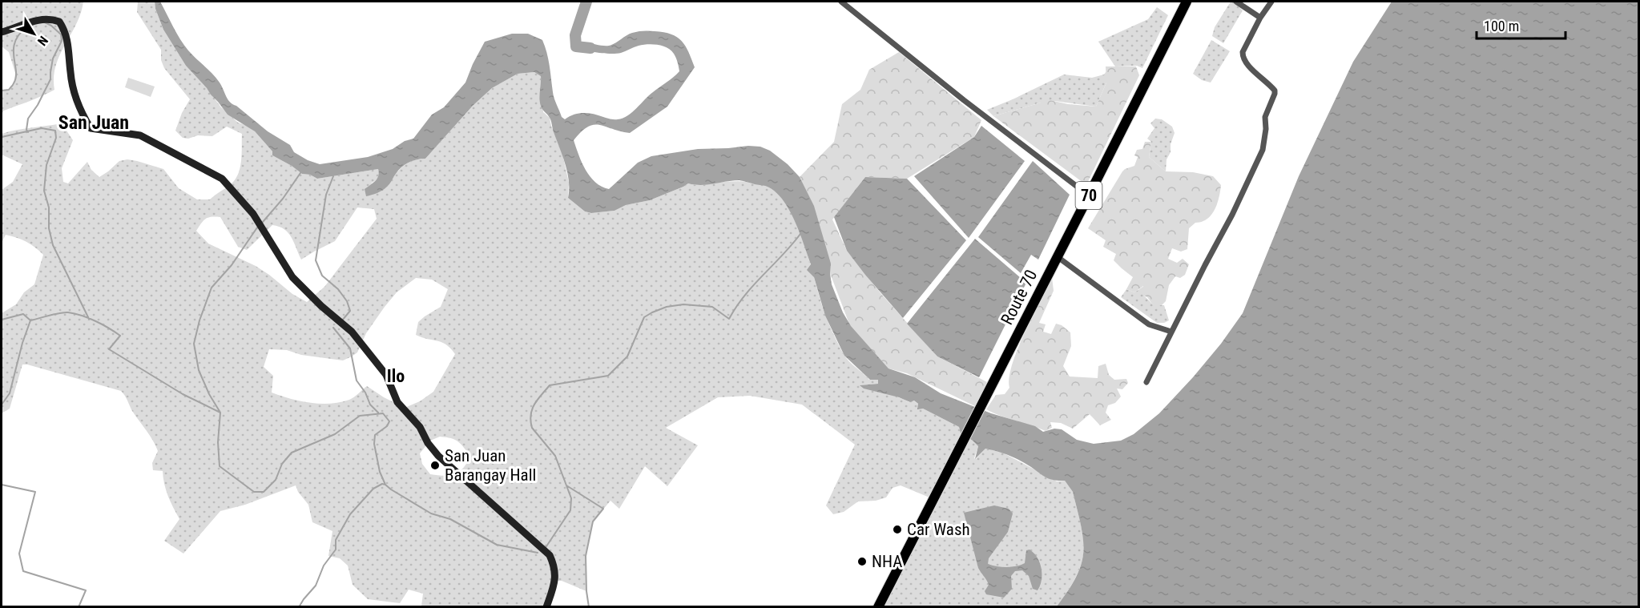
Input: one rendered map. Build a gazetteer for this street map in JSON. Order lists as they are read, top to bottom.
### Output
{
  "streets": {
    "highway": ["70", "Route 70"]
  },
  "districts": ["San Juan", "Ilo"],
  "places": ["San Juan Barangay Hall", "Car Wash", "NHA"],
  "scale_bar": "100 m",
  "north": "bottom right"
}
